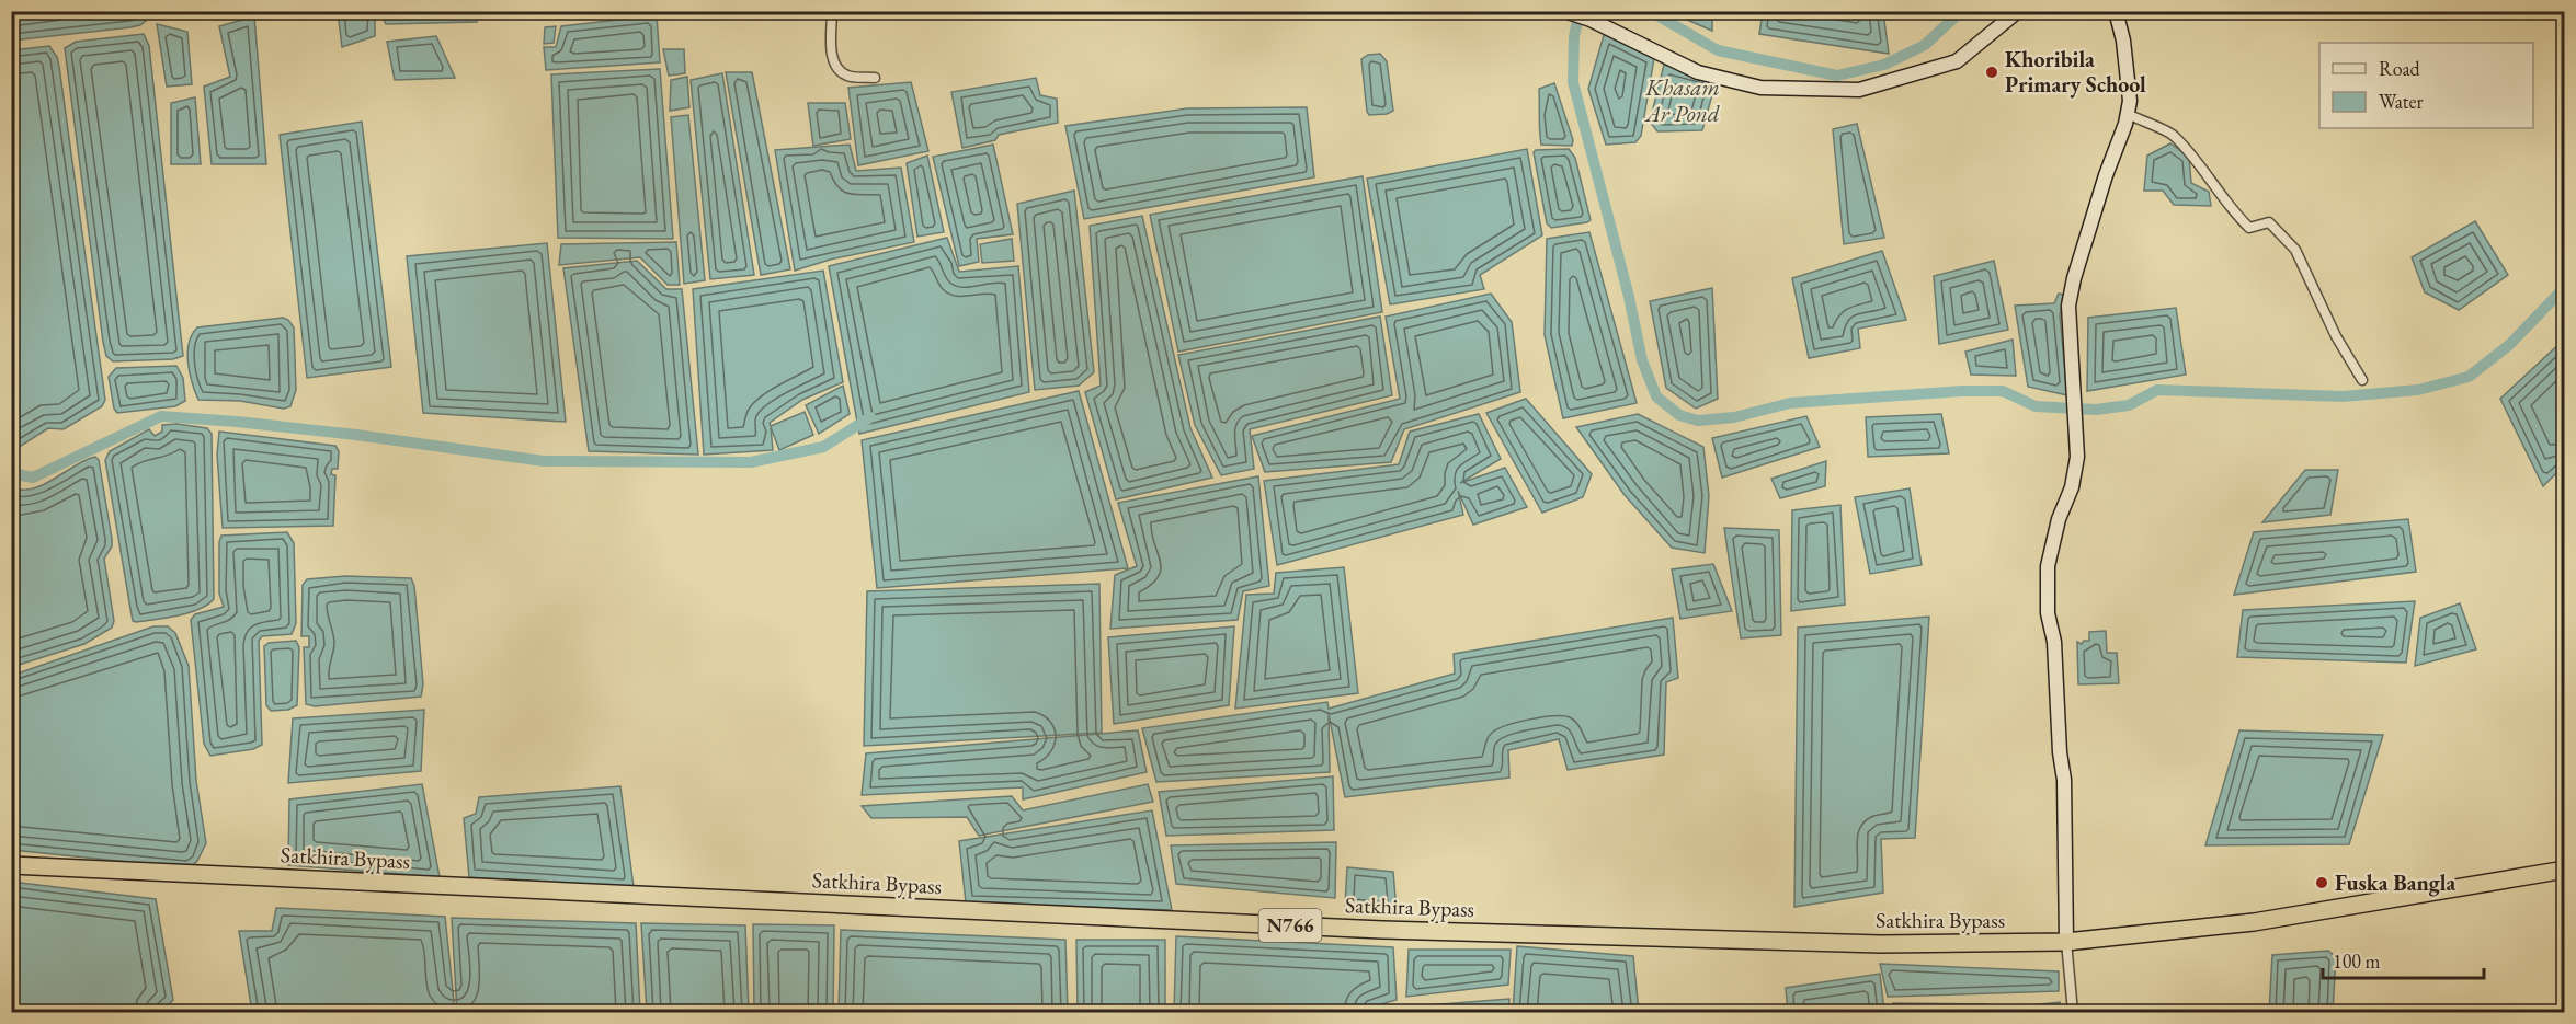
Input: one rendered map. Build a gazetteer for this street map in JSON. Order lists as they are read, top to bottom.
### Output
{
  "streets": {
    "highway": ["Satkhira Bypass", "N766"]
  },
  "water": ["Khasam Ar Pond"],
  "places": ["Khoribila Primary School", "Fuska Bangla"],
  "legend": ["Road", "Water"],
  "scale_bar": "100 m"
}
